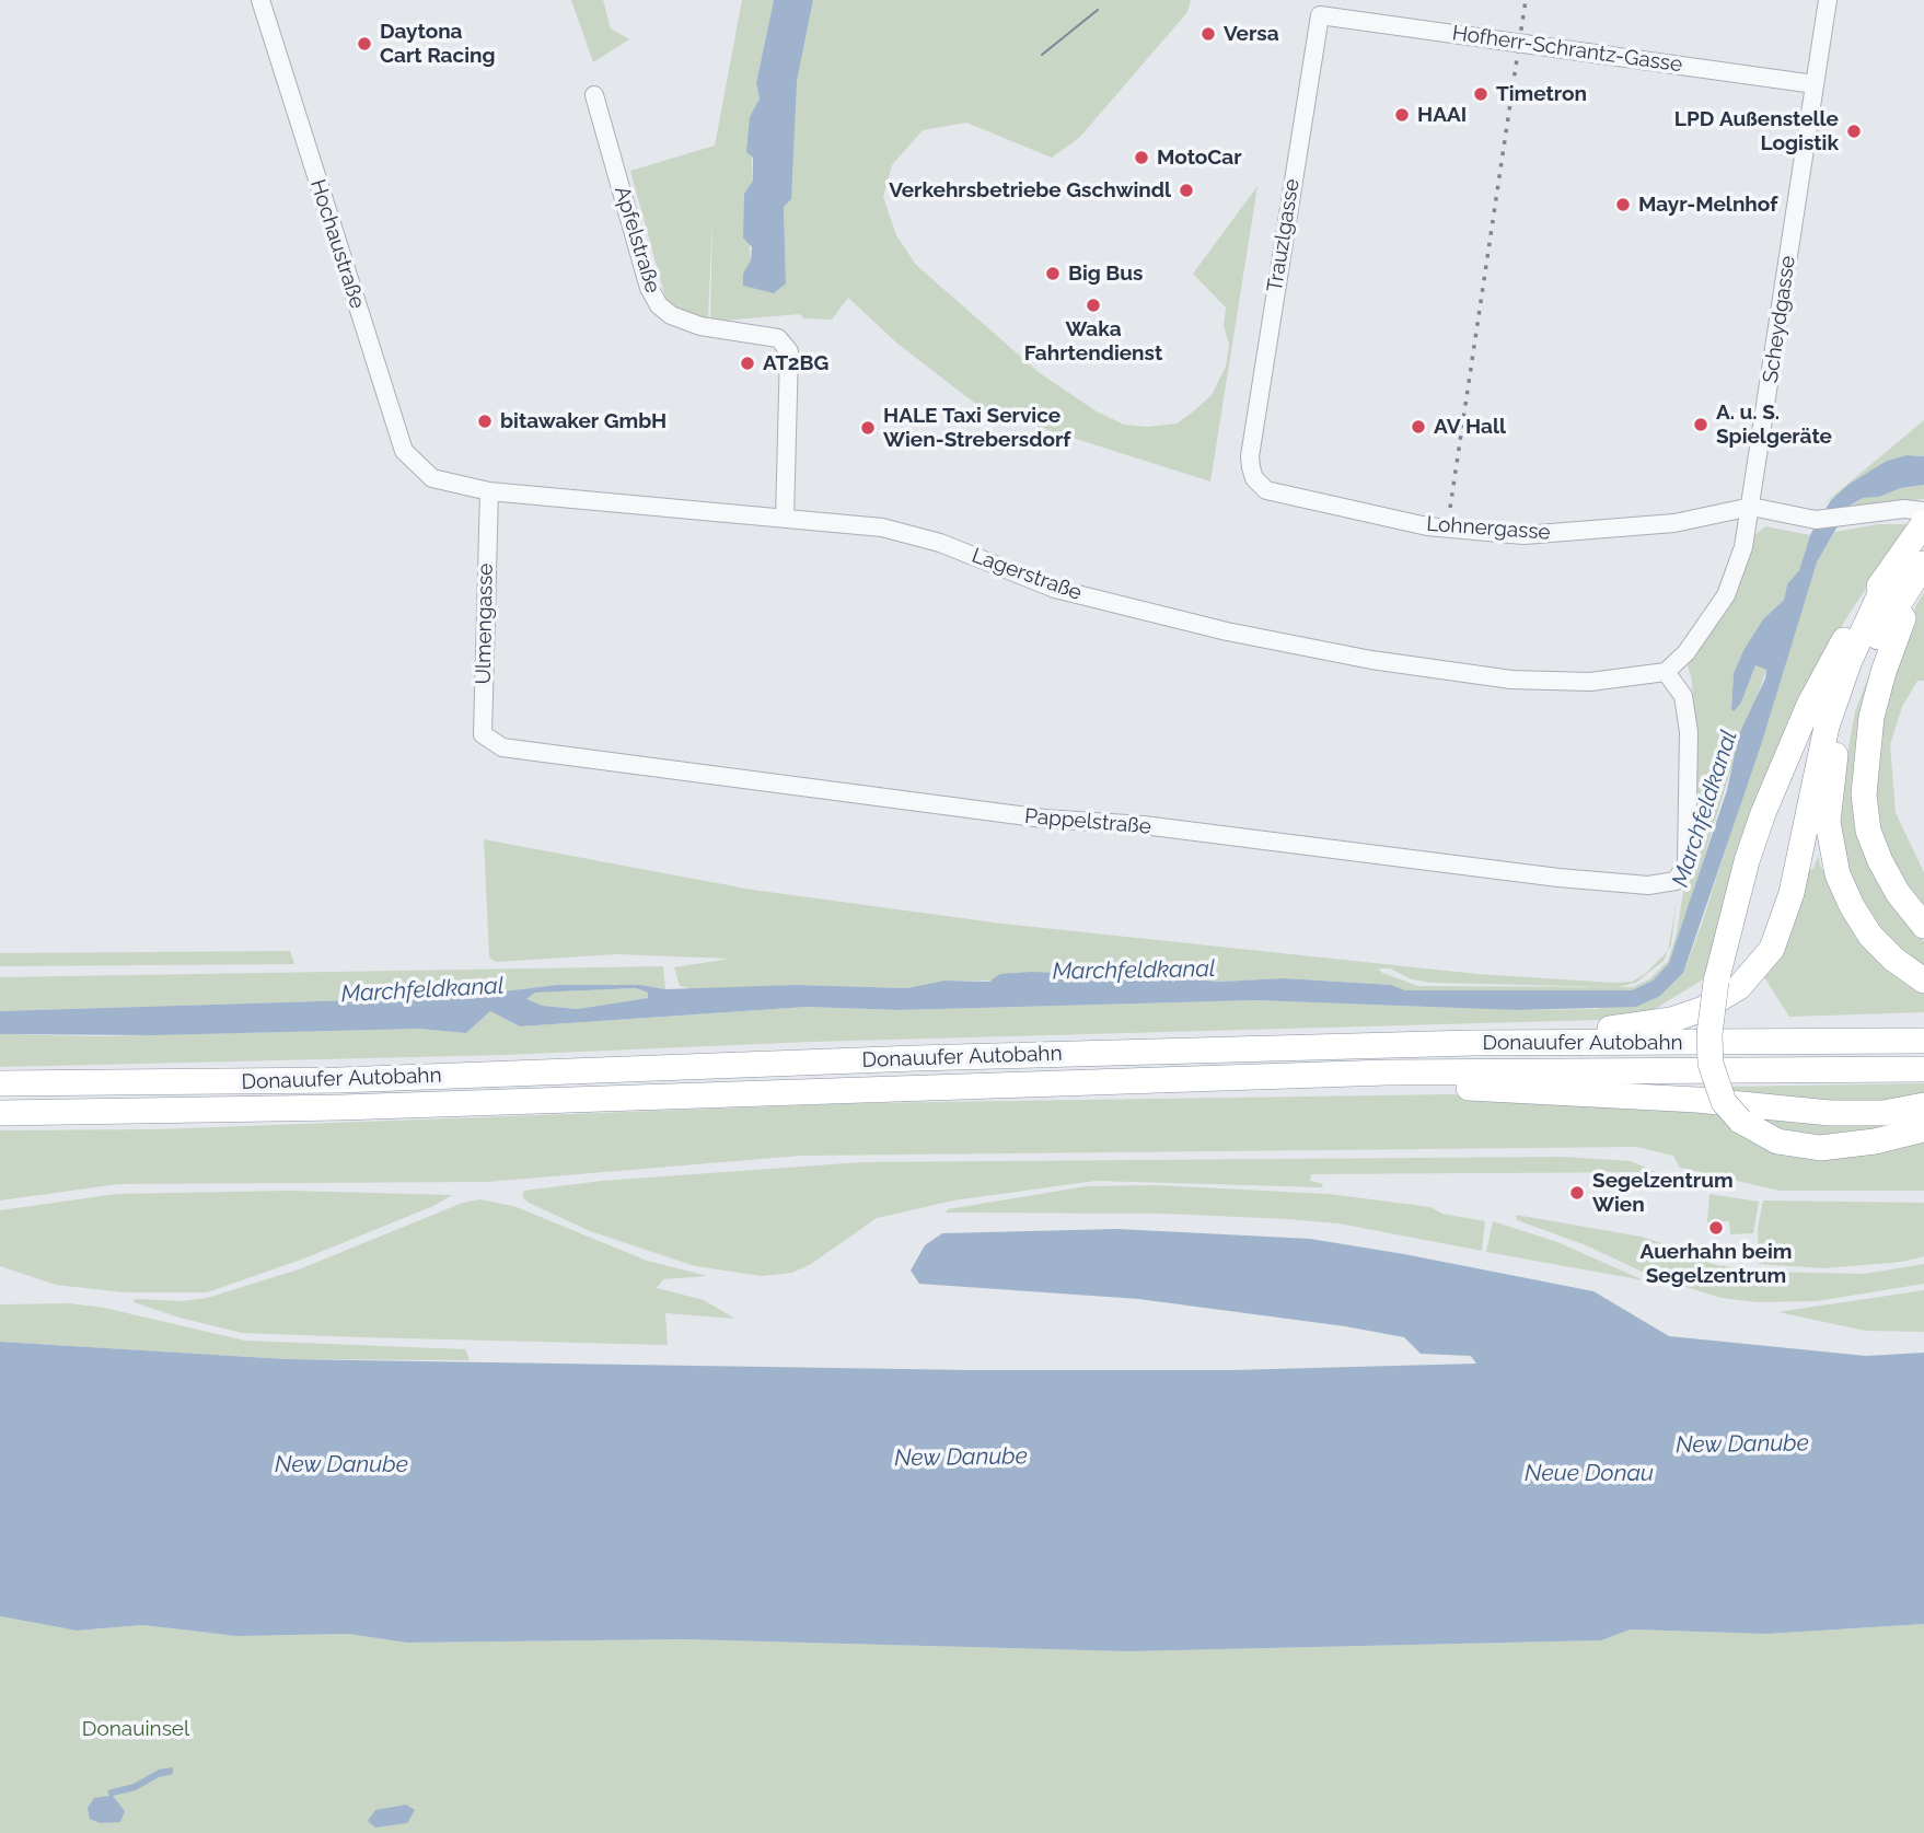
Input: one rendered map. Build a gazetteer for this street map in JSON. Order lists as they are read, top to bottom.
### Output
{
  "streets": {
    "highway": ["Donauufer Autobahn"],
    "street": [
      "Hofherr-Schrantz-Gasse",
      "Trauzlgasse",
      "Apfelstraße",
      "Hochaustraße",
      "Scheydgasse",
      "Lohnergasse",
      "Lagerstraße",
      "Ulmengasse",
      "Pappelstraße"
    ]
  },
  "crossings": [
    ["Hofherr-Schrantz-Gasse", "Trauzlgasse"],
    ["Hofherr-Schrantz-Gasse", "Scheydgasse"],
    ["Trauzlgasse", "Lohnergasse"],
    ["Apfelstraße", "Lagerstraße"],
    ["Hochaustraße", "Lagerstraße"],
    ["Scheydgasse", "Lohnergasse"],
    ["Scheydgasse", "Lagerstraße"],
    ["Scheydgasse", "Pappelstraße"],
    ["Lagerstraße", "Ulmengasse"],
    ["Lagerstraße", "Pappelstraße"],
    ["Ulmengasse", "Pappelstraße"]
  ],
  "water": ["Marchfeldkanal", "New Danube", "Neue Donau"],
  "parks": ["Donauinsel"],
  "places": [
    "Versa",
    "Daytona Cart Racing",
    "Timetron",
    "HAAI",
    "LPD Außenstelle Logistik",
    "MotoCar",
    "Verkehrsbetriebe Gschwindl",
    "Mayr-Melnhof",
    "Big Bus",
    "Waka Fahrtendienst",
    "AT2BG",
    "bitawaker GmbH",
    "A. u. S. Spielgeräte",
    "AV Hall",
    "HALE Taxi Service Wien-Strebersdorf",
    "Segelzentrum Wien",
    "Auerhahn beim Segelzentrum"
  ]
}
